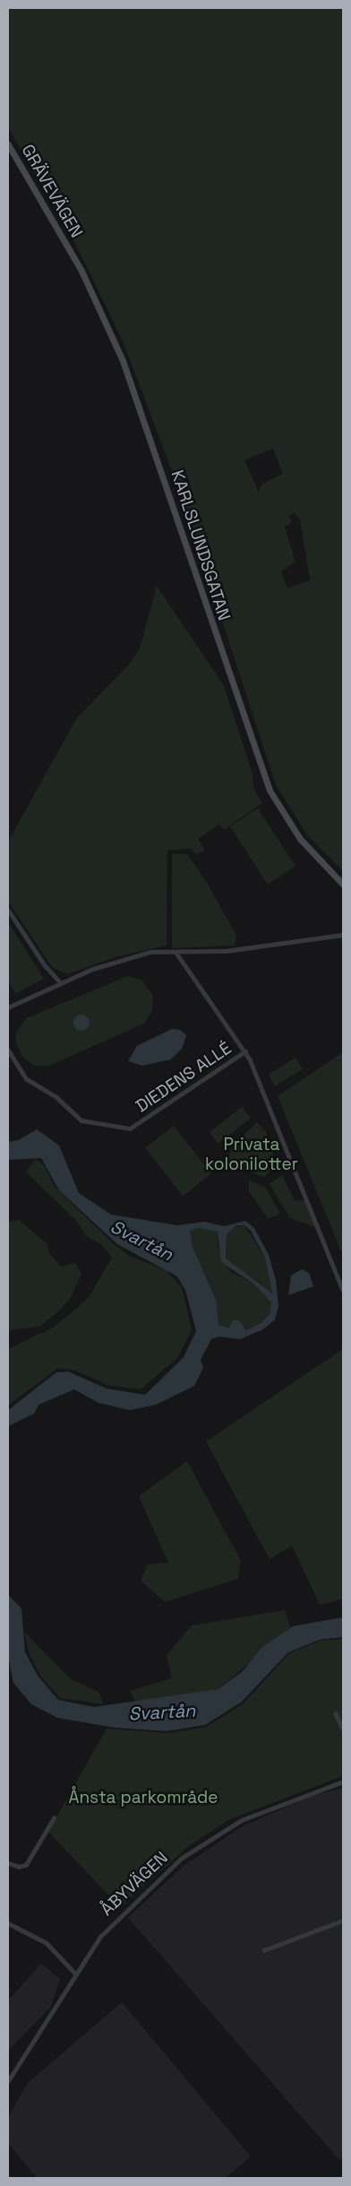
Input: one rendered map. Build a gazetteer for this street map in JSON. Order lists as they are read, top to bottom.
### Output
{
  "streets": {
    "main road": ["GRÄVEVÄGEN", "KARLSLUNDSGATAN"],
    "street": ["DIEDENS ALLÉ", "ÅBYVÄGEN"]
  },
  "crossings": [
    ["GRÄVEVÄGEN", "KARLSLUNDSGATAN"]
  ],
  "water": ["Svartån"],
  "parks": ["Privata kolonilotter", "Ånsta parkområde"]
}
